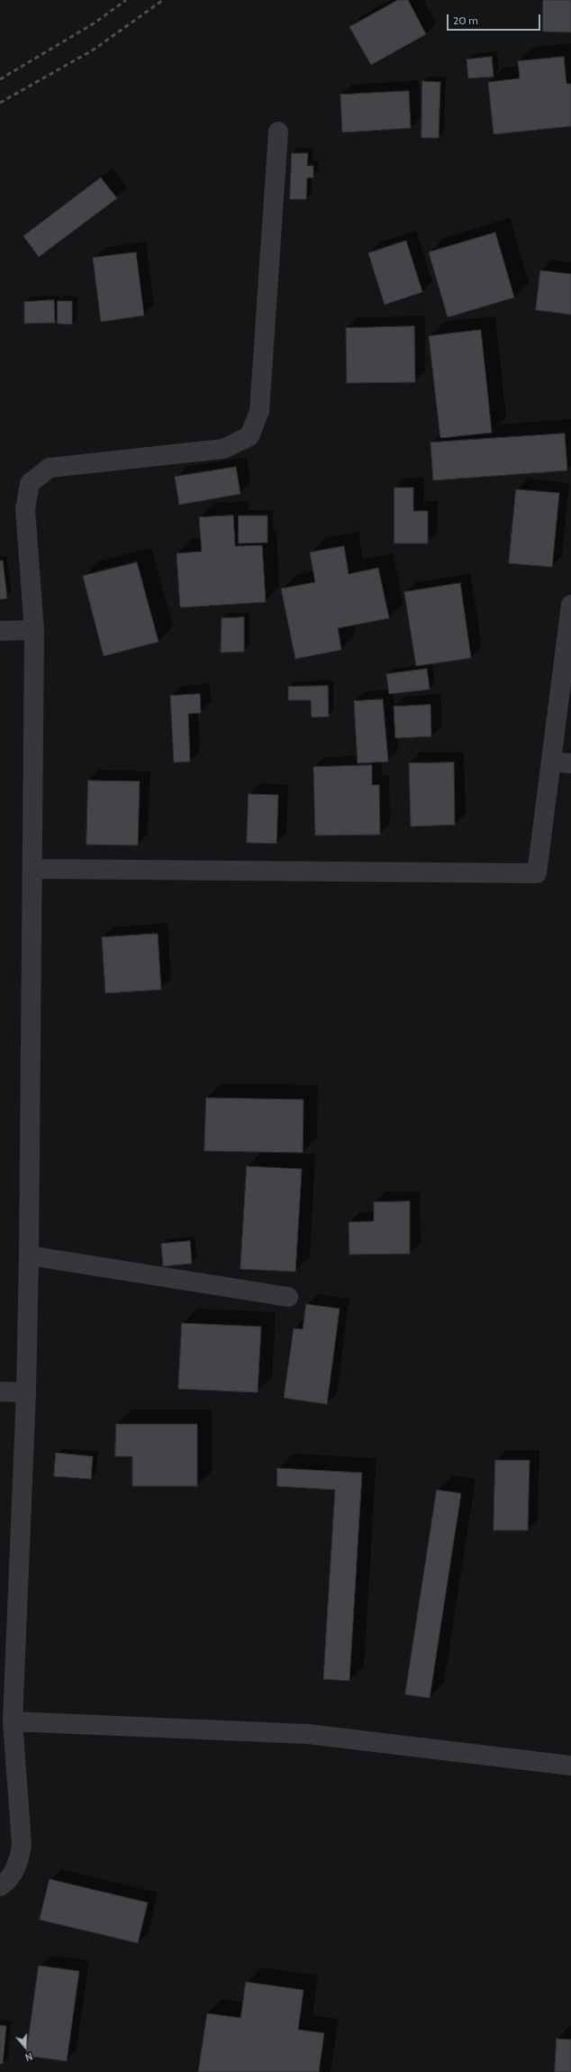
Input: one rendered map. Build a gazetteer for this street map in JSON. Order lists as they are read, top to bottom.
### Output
{
  "scale_bar": "20 m",
  "north": "bottom"
}
